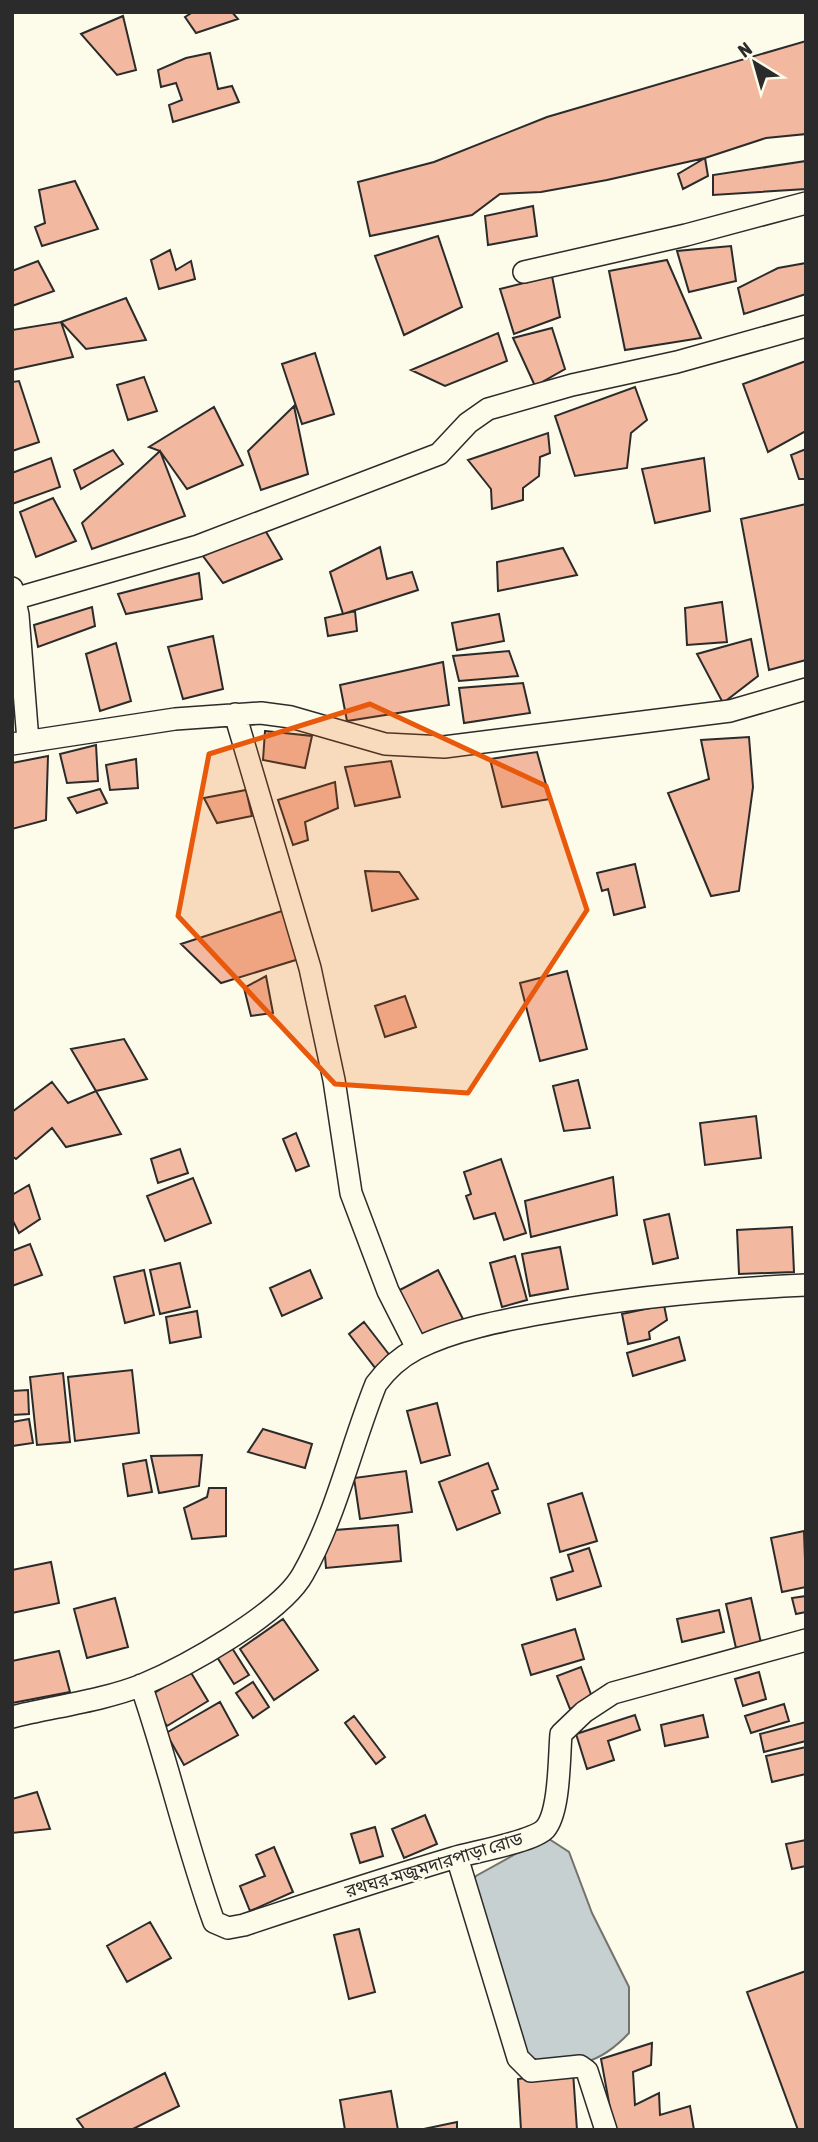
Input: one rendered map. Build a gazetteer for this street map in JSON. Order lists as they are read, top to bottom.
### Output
{
  "streets": {
    "street": ["রথঘর-মজুমদারপাড়া রোড"]
  },
  "north": "top left"
}
